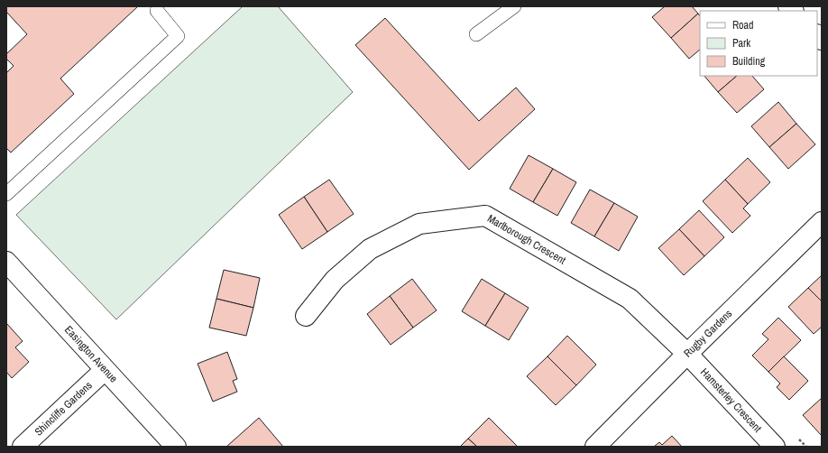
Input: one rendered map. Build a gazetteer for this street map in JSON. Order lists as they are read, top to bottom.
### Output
{
  "streets": {
    "street": [
      "Marlborough Crescent",
      "Rugby Gardens",
      "Easington Avenue",
      "Hamsterley Crescent",
      "Shincliffe Gardens"
    ]
  },
  "crossings": [
    ["Marlborough Crescent", "Rugby Gardens"],
    ["Marlborough Crescent", "Hamsterley Crescent"],
    ["Rugby Gardens", "Hamsterley Crescent"],
    ["Easington Avenue", "Shincliffe Gardens"]
  ],
  "legend": ["Road", "Park", "Building"]
}
